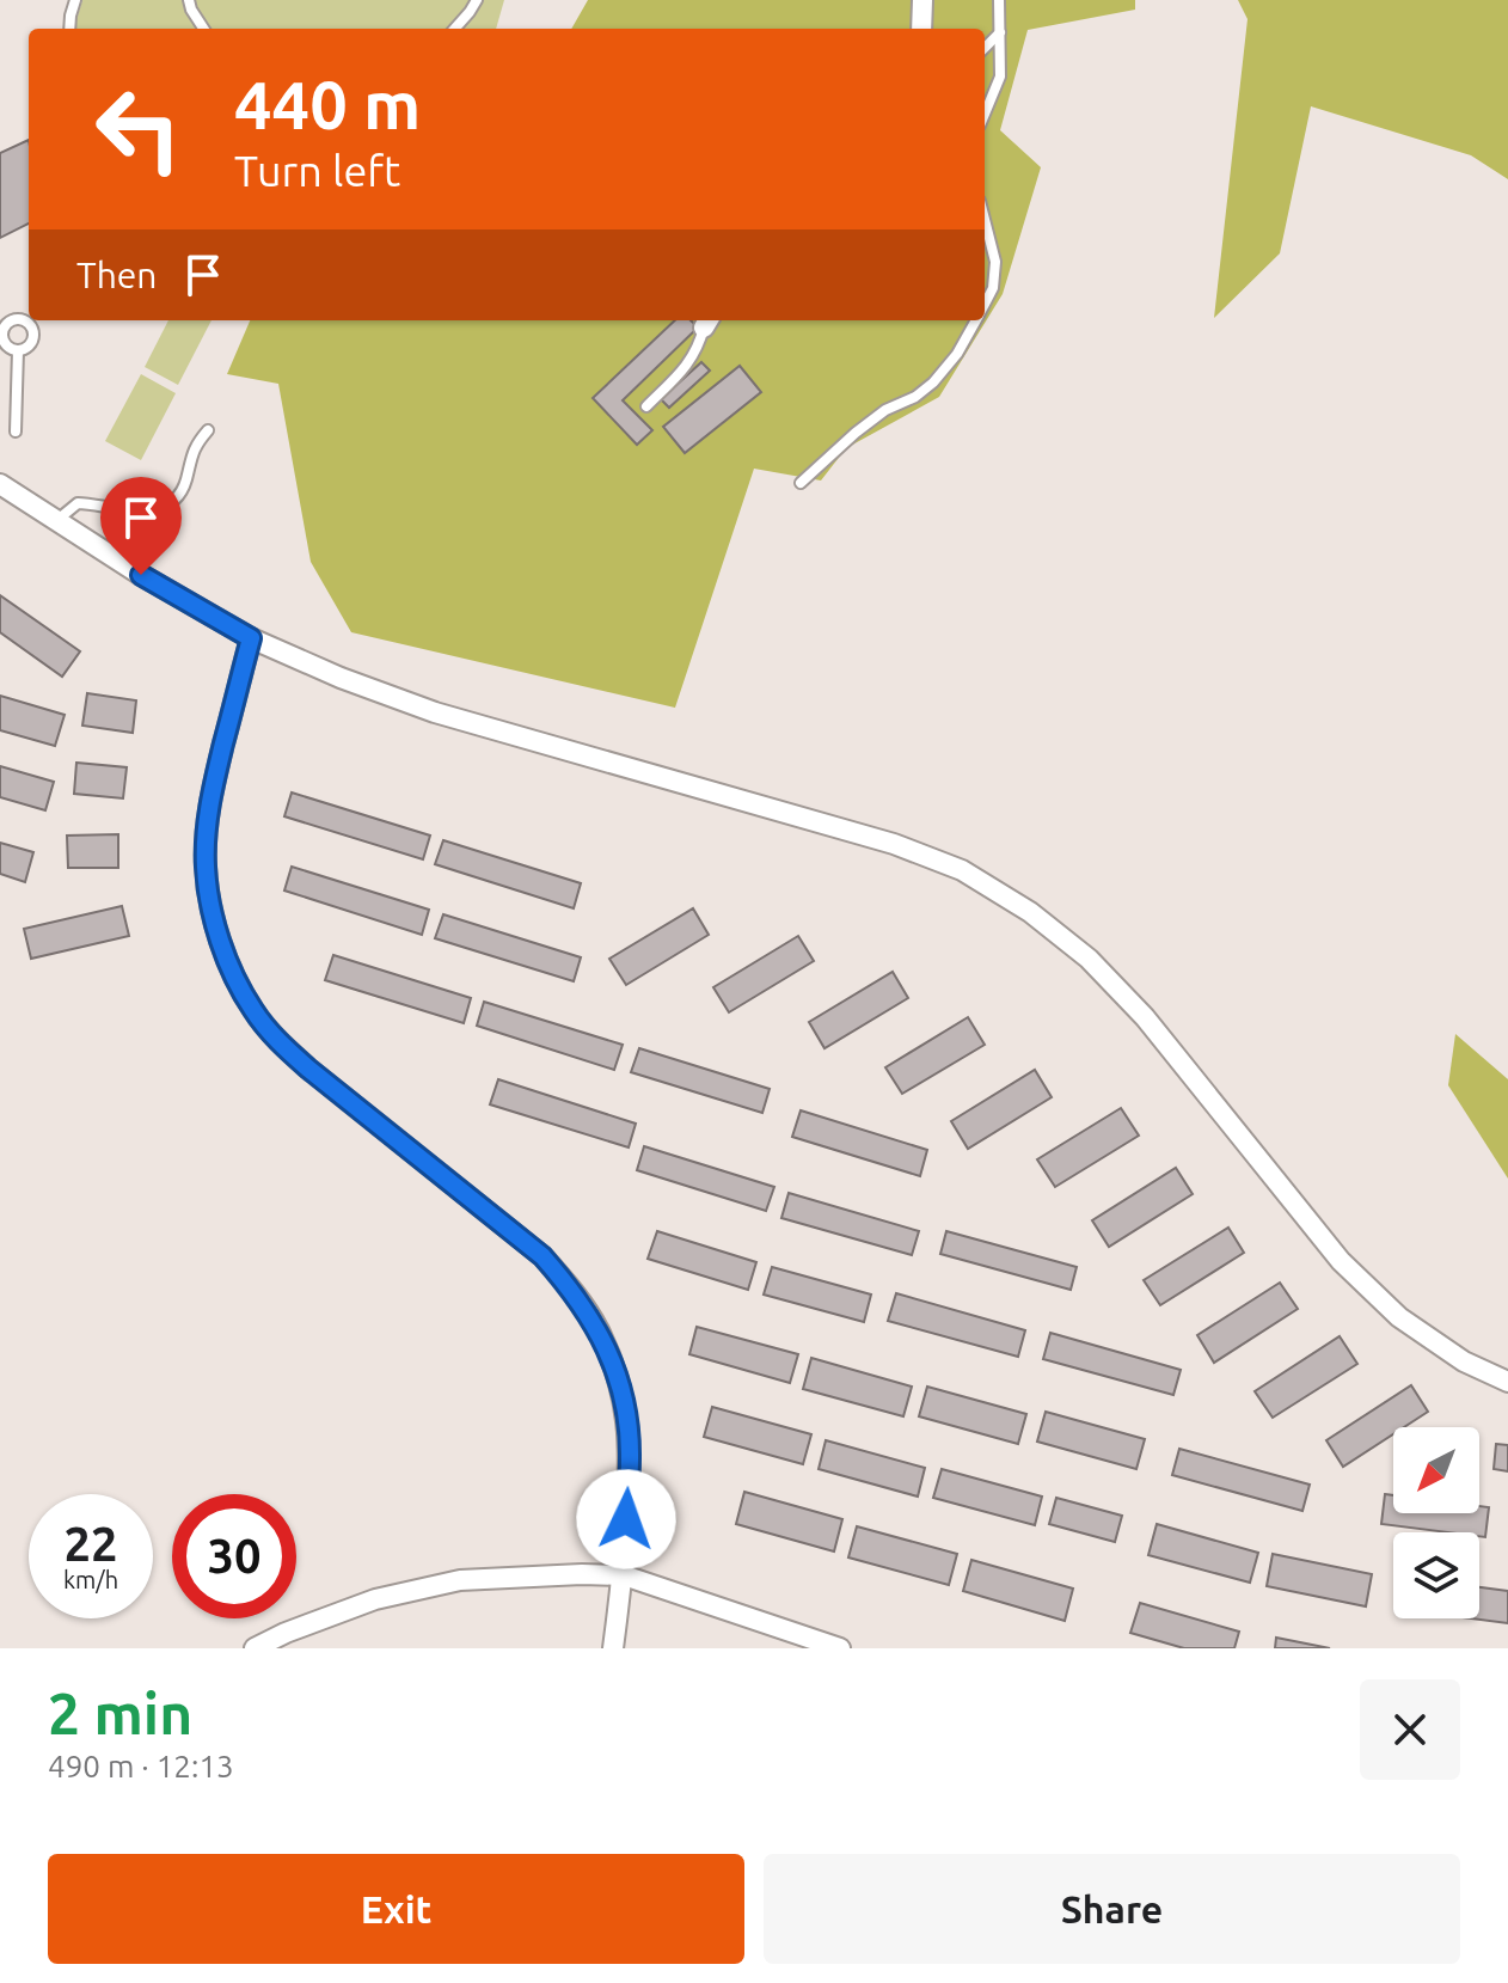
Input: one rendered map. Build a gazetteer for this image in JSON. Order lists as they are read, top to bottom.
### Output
{
  "north": "bottom left",
  "page": {
    "turn": ["440 m", "Turn left"],
    "then": "Then",
    "speed": "22 km/h",
    "limit": "30",
    "heading": ["2 min", "490 m · 12:13"],
    "buttons": ["Exit", "Share"]
  }
}
